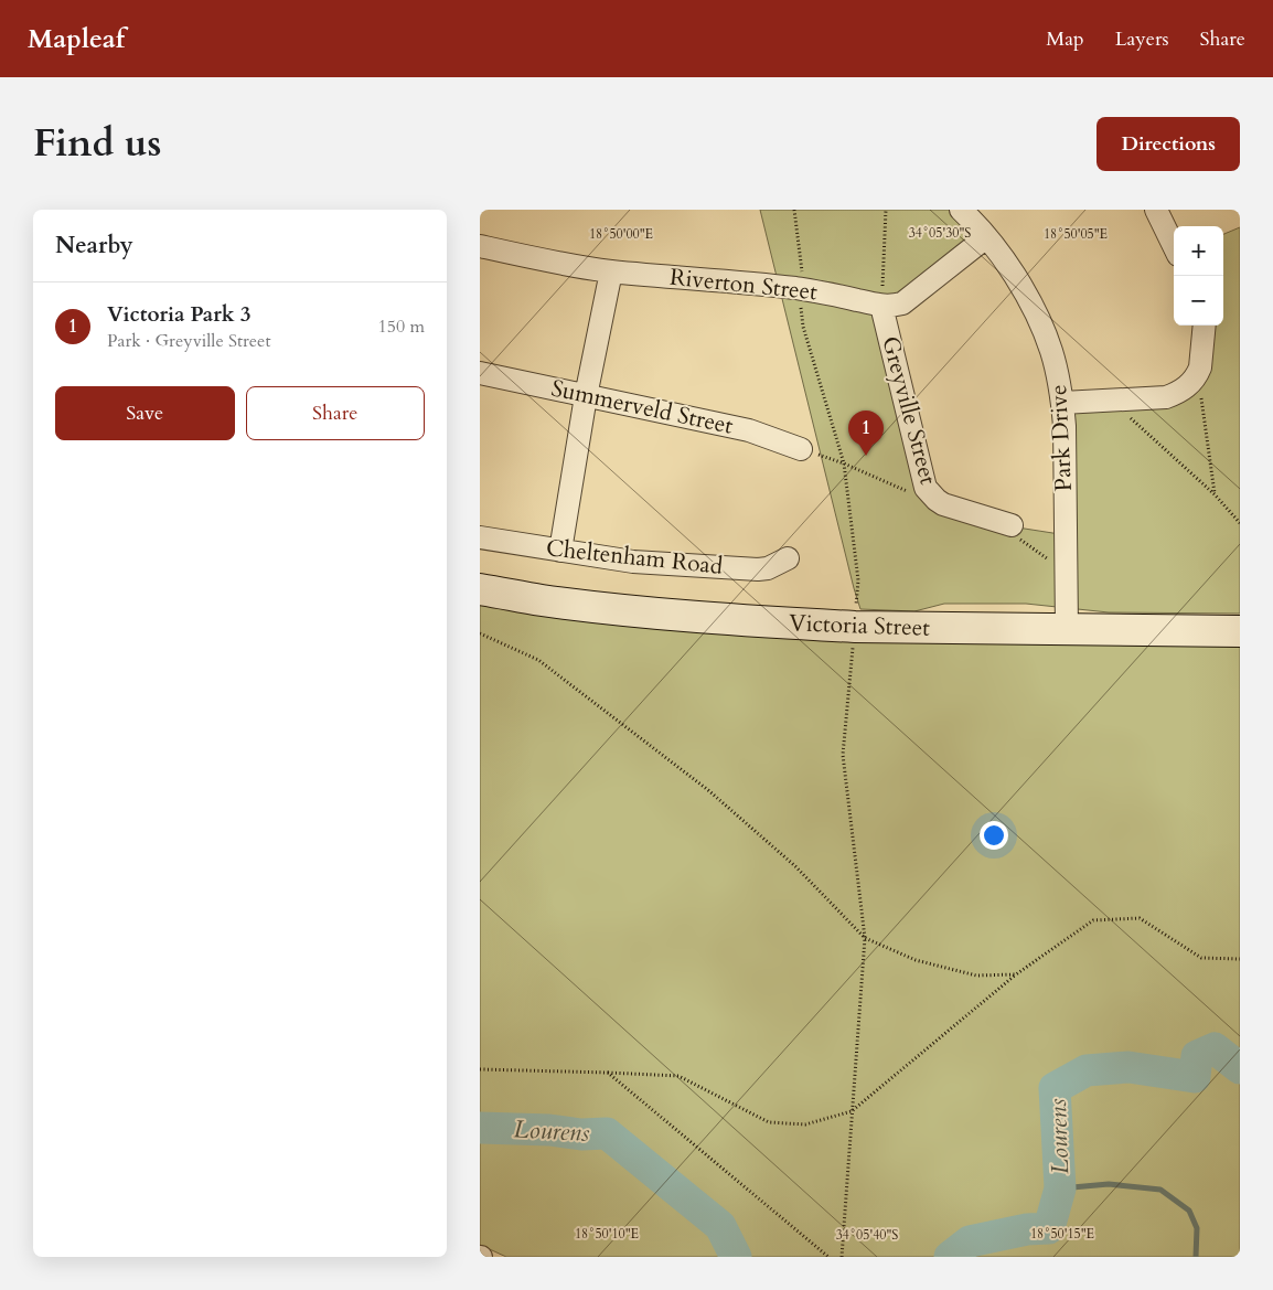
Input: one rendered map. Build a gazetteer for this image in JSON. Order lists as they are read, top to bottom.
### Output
{
  "streets": {
    "main road": ["Victoria Street"],
    "street": [
      "Riverton Street",
      "Summerveld Street",
      "Greyville Street",
      "Park Drive",
      "Cheltenham Road"
    ]
  },
  "crossings": [
    ["Riverton Street", "Greyville Street"],
    ["Riverton Street", "Park Drive"],
    ["Park Drive", "Victoria Street"]
  ],
  "water": ["Lourens"],
  "page": {
    "header": "Mapleaf",
    "nav": ["Map", "Layers", "Share"],
    "title": "Find us",
    "buttons": [
      "Directions",
      ["Save", "Share"]
    ],
    "heading": "Nearby",
    "map_buttons": ["+", "−"],
    "list": [
      {
        "mark": "1",
        "name": "Victoria Park 3",
        "note": "Park · Greyville Street",
        "value": "150 m"
      }
    ],
    "pins": "1"
  },
  "coordinates": [
    "34°05'30\"S",
    "18°50'00\"E",
    "18°50'05\"E",
    "18°50'10\"E",
    "18°50'15\"E",
    "34°05'40\"S"
  ]
}
